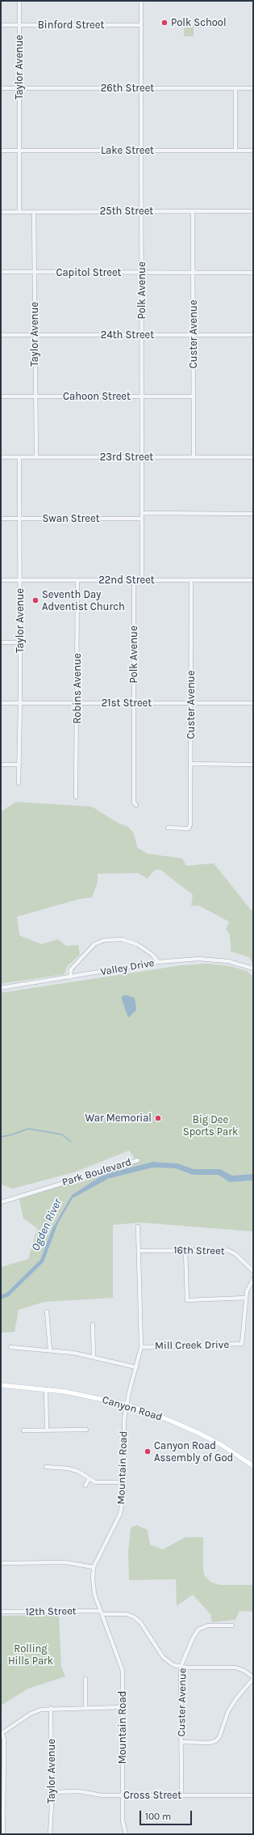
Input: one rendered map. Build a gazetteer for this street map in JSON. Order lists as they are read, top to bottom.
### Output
{
  "streets": {
    "main road": ["Canyon Road"],
    "street": [
      "Binford Street",
      "Taylor Avenue",
      "26th Street",
      "Lake Street",
      "25th Street",
      "Capitol Street",
      "Polk Avenue",
      "Custer Avenue",
      "24th Street",
      "Cahoon Street",
      "23rd Street",
      "Swan Street",
      "22nd Street",
      "Robins Avenue",
      "21st Street",
      "Valley Drive",
      "Park Boulevard",
      "16th Street",
      "Mill Creek Drive",
      "Mountain Road",
      "12th Street",
      "Cross Street"
    ]
  },
  "crossings": [
    ["Binford Street", "Taylor Avenue"],
    ["Binford Street", "Polk Avenue"],
    ["Taylor Avenue", "26th Street"],
    ["Taylor Avenue", "Lake Street"],
    ["Taylor Avenue", "25th Street"],
    ["Taylor Avenue", "Capitol Street"],
    ["Taylor Avenue", "24th Street"],
    ["Taylor Avenue", "Cahoon Street"],
    ["Taylor Avenue", "23rd Street"],
    ["Taylor Avenue", "Swan Street"],
    ["Taylor Avenue", "22nd Street"],
    ["Taylor Avenue", "21st Street"],
    ["Taylor Avenue", "Cross Street"],
    ["26th Street", "Polk Avenue"],
    ["Lake Street", "Polk Avenue"],
    ["25th Street", "Polk Avenue"],
    ["25th Street", "Custer Avenue"],
    ["Capitol Street", "Polk Avenue"],
    ["Capitol Street", "Custer Avenue"],
    ["Polk Avenue", "24th Street"],
    ["Polk Avenue", "Cahoon Street"],
    ["Polk Avenue", "23rd Street"],
    ["Polk Avenue", "Swan Street"],
    ["Polk Avenue", "22nd Street"],
    ["Polk Avenue", "21st Street"],
    ["Custer Avenue", "24th Street"],
    ["Custer Avenue", "Cahoon Street"],
    ["Custer Avenue", "23rd Street"],
    ["Custer Avenue", "22nd Street"],
    ["Custer Avenue", "21st Street"],
    ["Custer Avenue", "12th Street"],
    ["Custer Avenue", "Cross Street"],
    ["22nd Street", "Robins Avenue"],
    ["Robins Avenue", "21st Street"],
    ["16th Street", "Mountain Road"],
    ["Mill Creek Drive", "Mountain Road"],
    ["Canyon Road", "Mountain Road"],
    ["Mountain Road", "12th Street"],
    ["Mountain Road", "Cross Street"]
  ],
  "water": ["Ogden River"],
  "parks": ["Big Dee Sports Park", "Rolling Hills Park"],
  "places": [
    "Polk School",
    "Seventh Day Adventist Church",
    "War Memorial",
    "Canyon Road Assembly of God"
  ],
  "scale_bar": "100 m"
}
